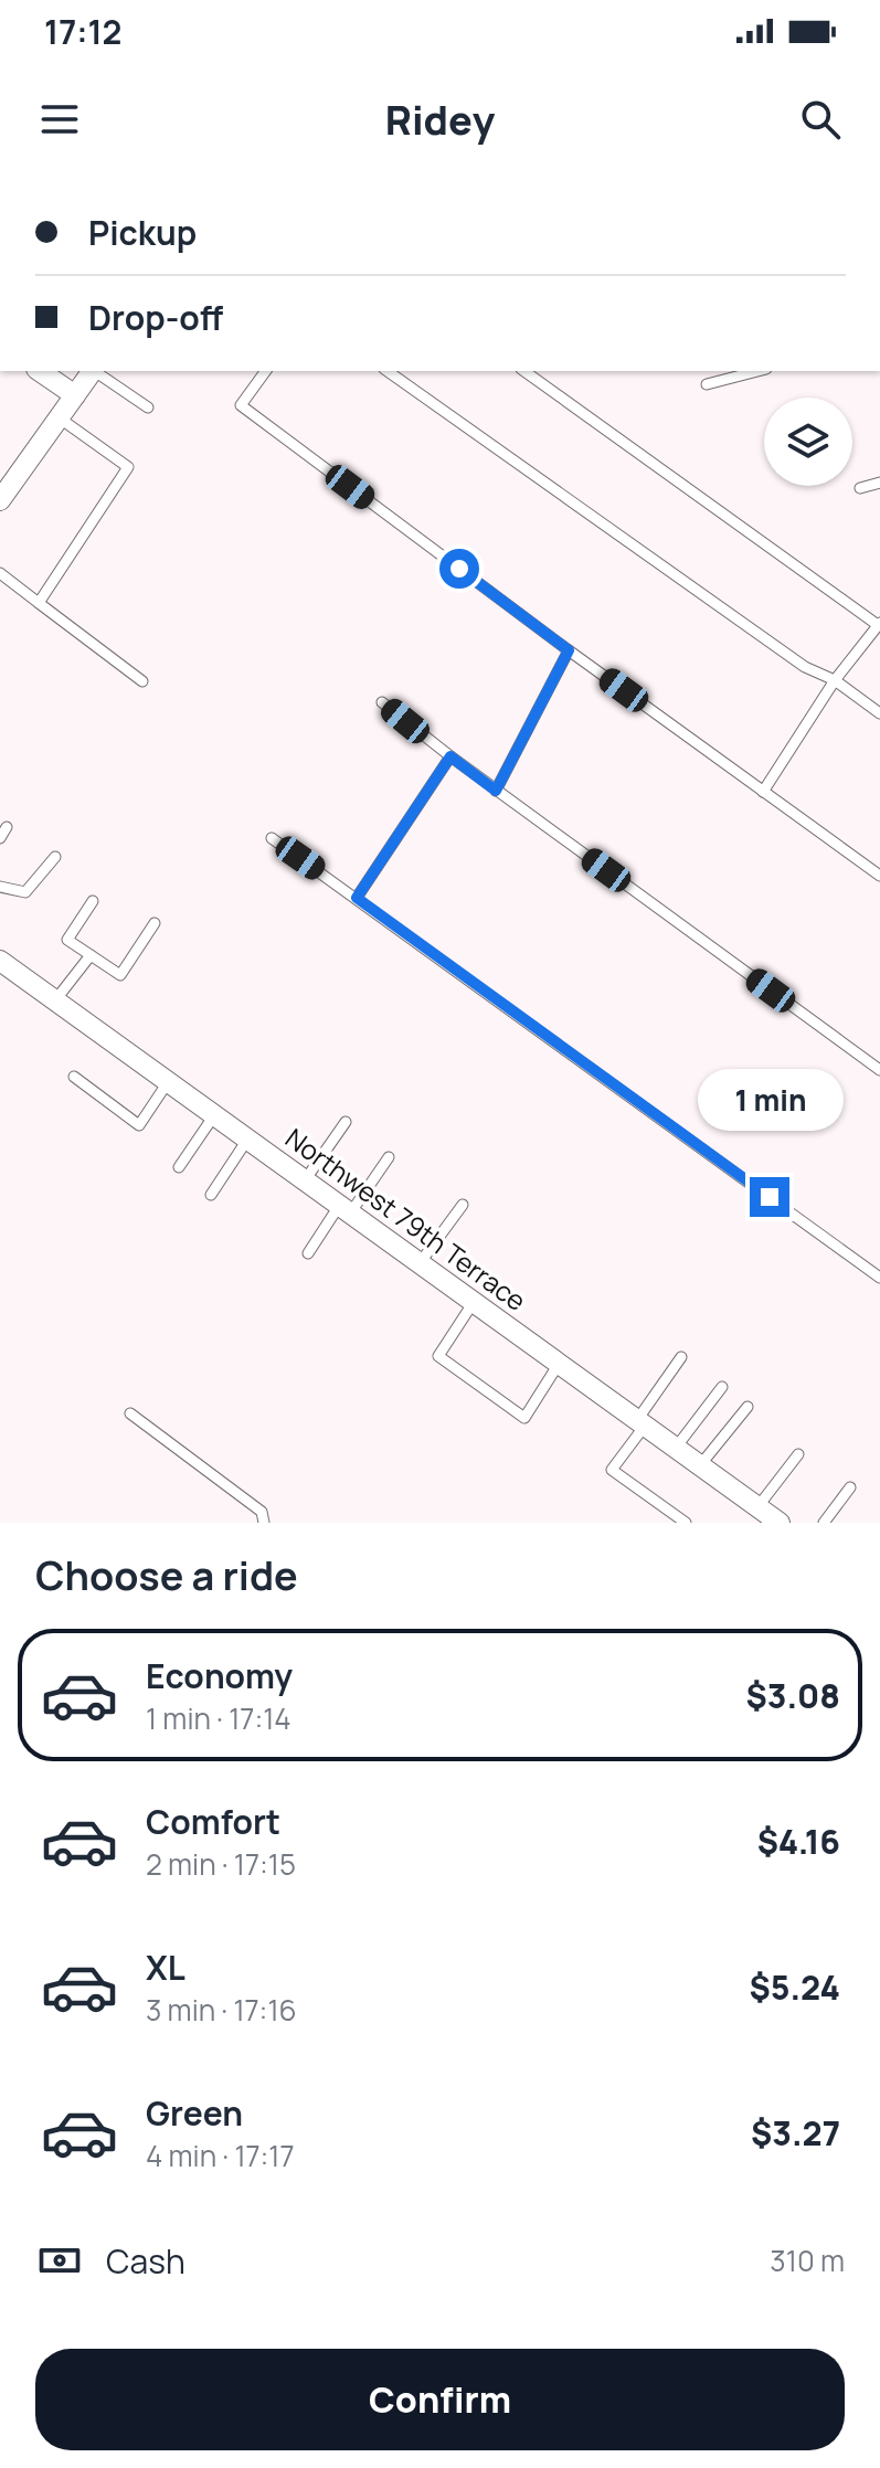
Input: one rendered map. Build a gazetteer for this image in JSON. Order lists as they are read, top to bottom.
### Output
{
  "streets": {
    "street": ["Northwest 79th Terrace"]
  },
  "page": {
    "status": "17:12",
    "header": "Ridey",
    "banner": ["Pickup", "Drop-off"],
    "bubble": "1 min",
    "heading": "Choose a ride",
    "list": [
      {
        "name": "Economy",
        "note": "1 min · 17:14",
        "value": "$3.08"
      },
      {
        "name": "Comfort",
        "note": "2 min · 17:15",
        "value": "$4.16"
      },
      {
        "name": "XL",
        "note": "3 min · 17:16",
        "value": "$5.24"
      },
      {
        "name": "Green",
        "note": "4 min · 17:17",
        "value": "$3.27"
      }
    ],
    "pay": ["Cash", "310 m"],
    "buttons": "Confirm"
  }
}
